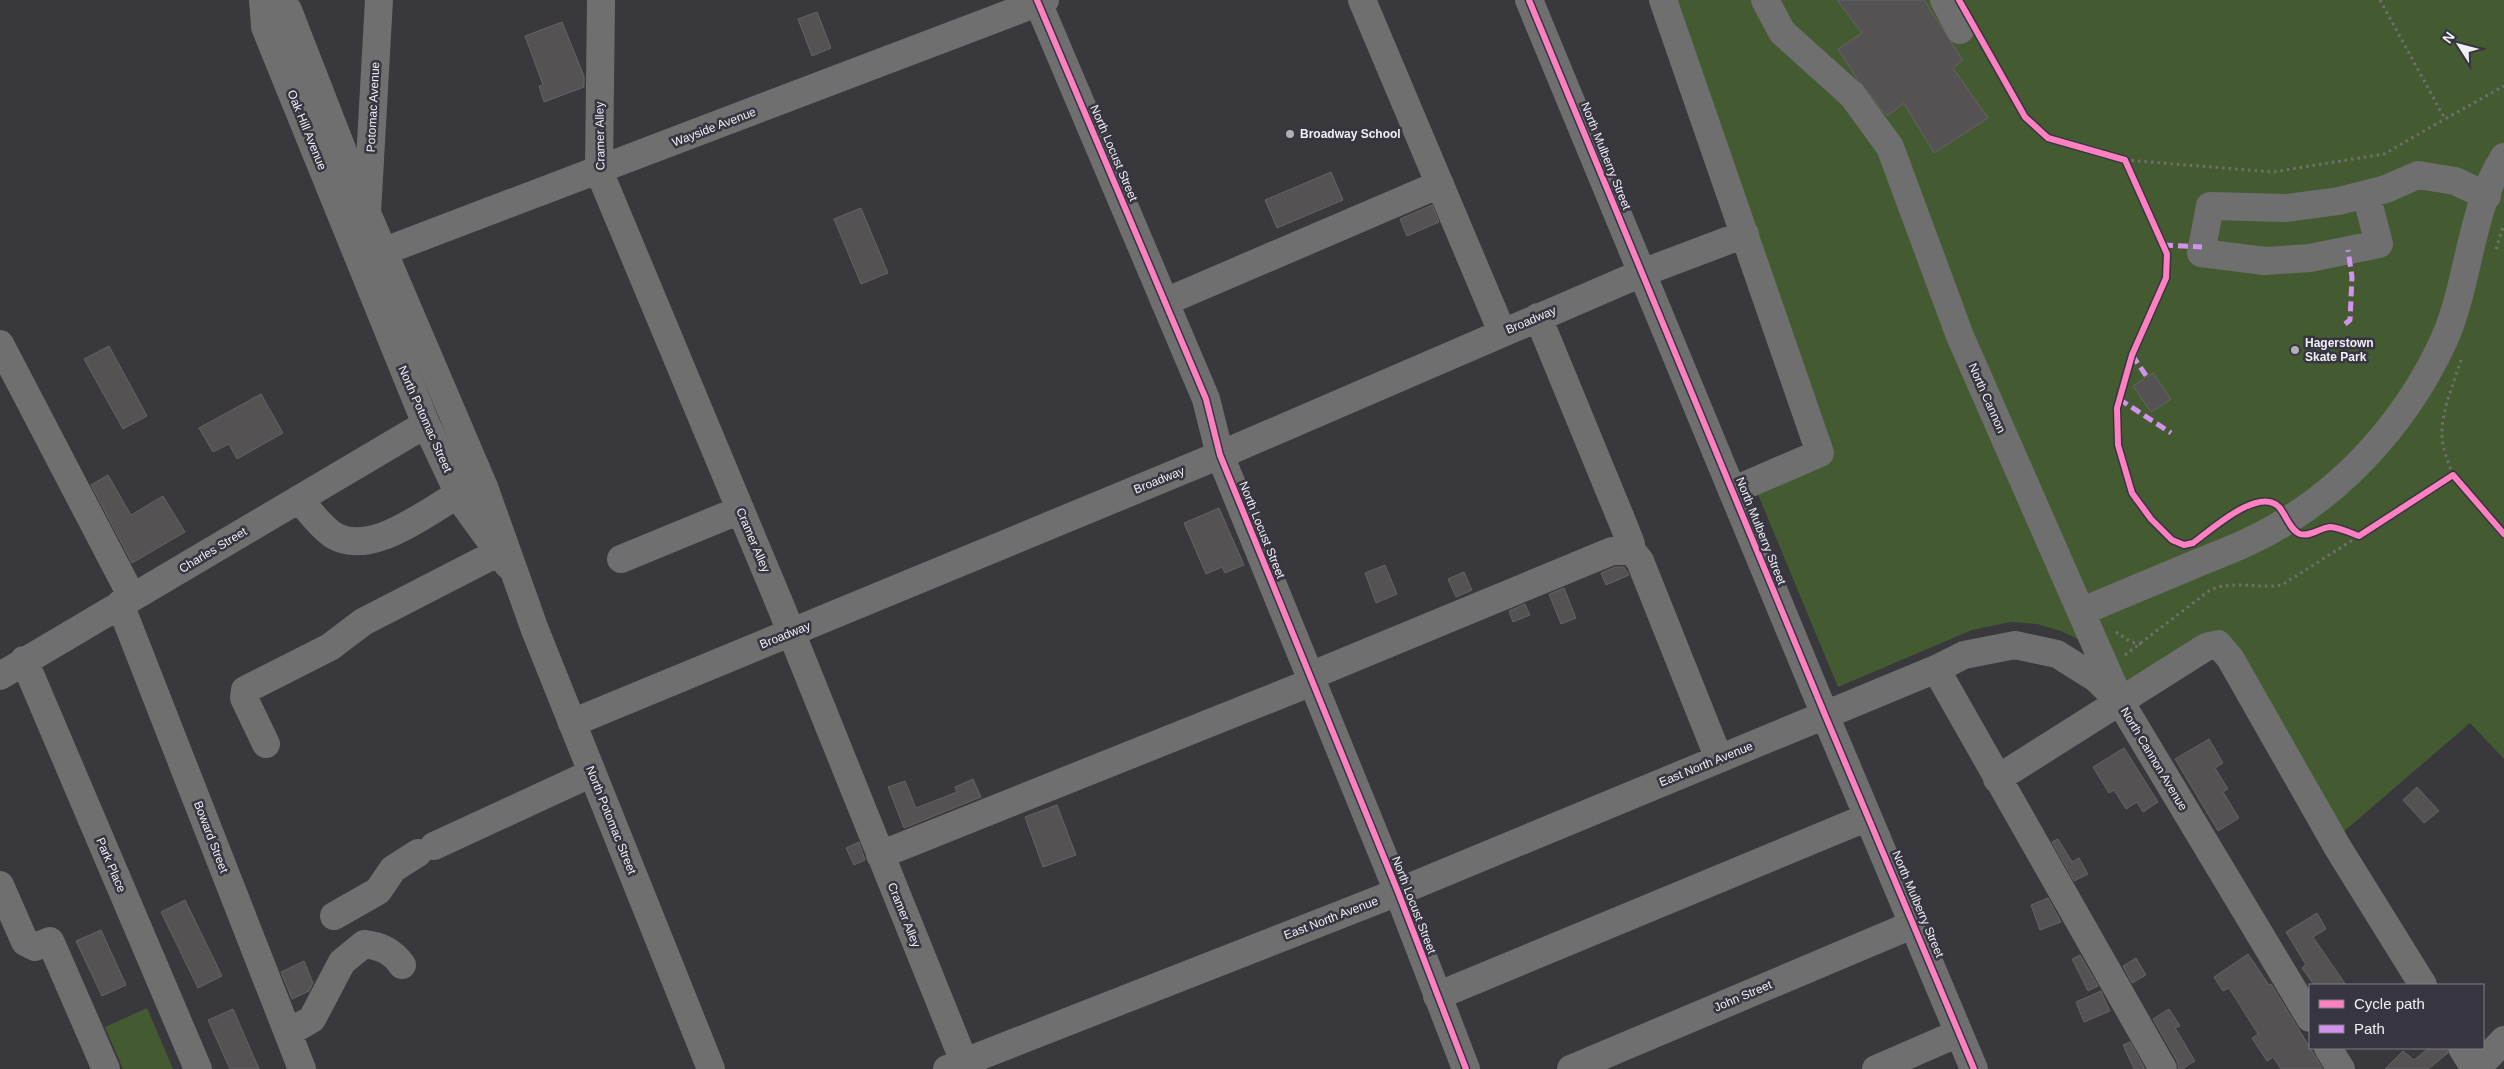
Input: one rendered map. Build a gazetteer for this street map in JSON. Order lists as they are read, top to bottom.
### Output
{
  "streets": {
    "main road": [
      "Potomac Avenue",
      "Oak Hill Avenue",
      "North Locust Street",
      "North Potomac Street"
    ],
    "street": [
      "Wayside Avenue",
      "Cramer Alley",
      "North Mulberry Street",
      "Broadway",
      "North Cannon",
      "Charles Street",
      "North Cannon Avenue",
      "East North Avenue",
      "Boward Street",
      "Park Place",
      "John Street"
    ]
  },
  "crossings": [
    ["Potomac Avenue", "Oak Hill Avenue"],
    ["Wayside Avenue", "Oak Hill Avenue"],
    ["Wayside Avenue", "Cramer Alley"],
    ["Wayside Avenue", "North Locust Street"],
    ["Wayside Avenue", "North Potomac Street"],
    ["Oak Hill Avenue", "North Potomac Street"],
    ["Cramer Alley", "Broadway"],
    ["Cramer Alley", "East North Avenue"],
    ["North Locust Street", "Broadway"],
    ["North Locust Street", "East North Avenue"],
    ["North Mulberry Street", "Broadway"],
    ["North Mulberry Street", "North Cannon Avenue"],
    ["North Mulberry Street", "East North Avenue"],
    ["North Mulberry Street", "John Street"],
    ["Broadway", "North Potomac Street"],
    ["North Cannon", "North Cannon Avenue"],
    ["North Potomac Street", "Charles Street"],
    ["Charles Street", "Boward Street"],
    ["Charles Street", "Park Place"],
    ["North Cannon Avenue", "East North Avenue"]
  ],
  "places": ["Broadway School", "Hagerstown Skate Park"],
  "legend": ["Cycle path", "Path"],
  "north": "top left"
}
